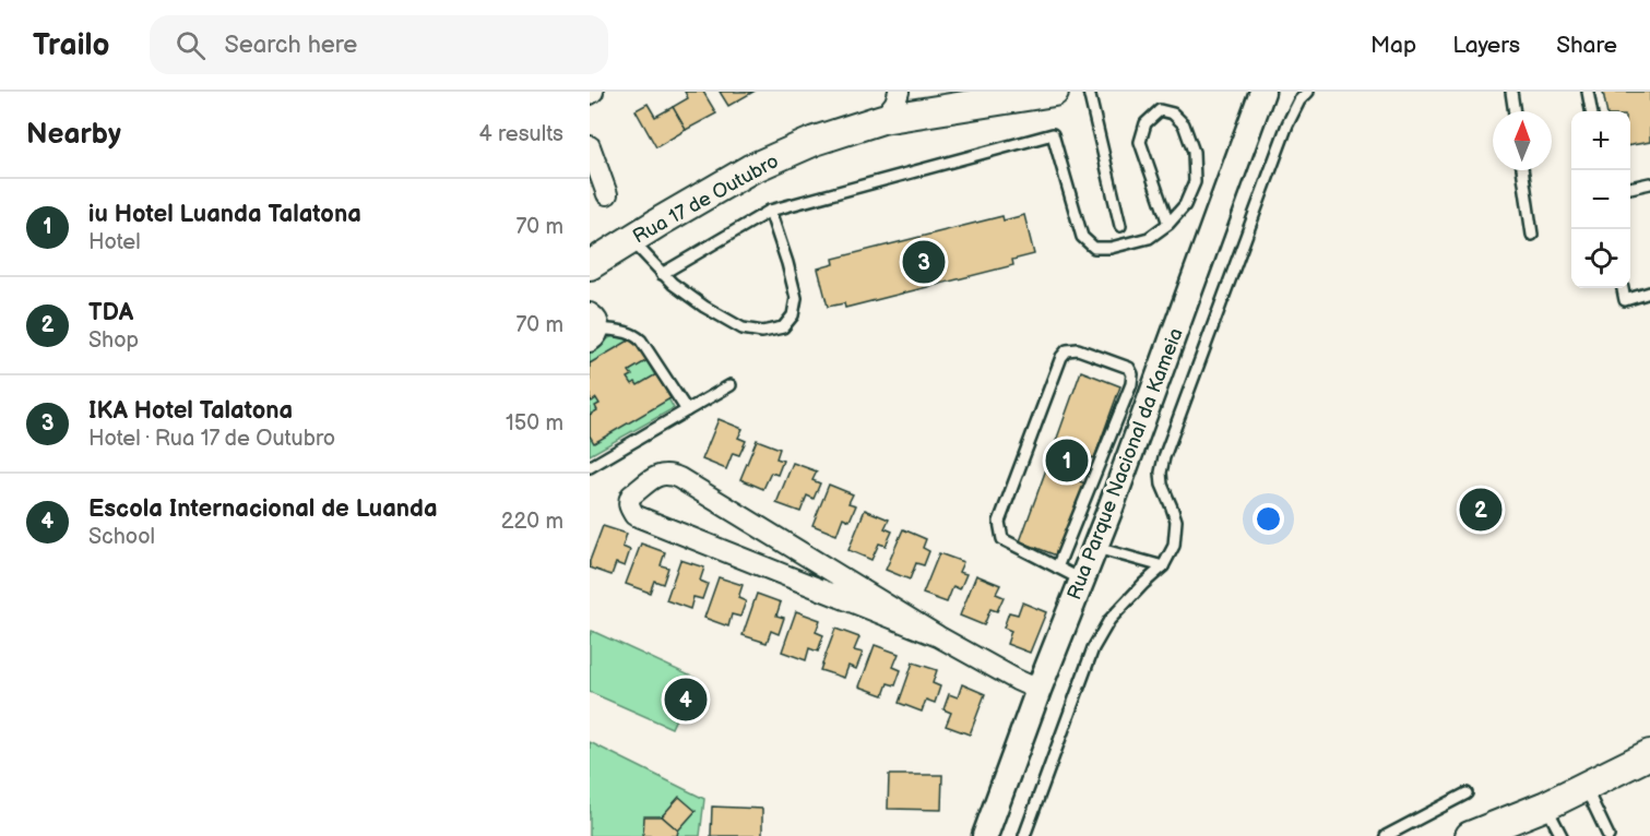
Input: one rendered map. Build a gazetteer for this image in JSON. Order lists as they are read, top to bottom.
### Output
{
  "streets": {
    "main road": ["Rua 17 de Outubro"],
    "street": ["Rua Parque Nacional da Kameia"]
  },
  "north": "top",
  "page": {
    "header": "Trailo",
    "search": "Search here",
    "nav": ["Map", "Layers", "Share"],
    "heading": ["Nearby", "4 results"],
    "map_buttons": ["+", "−"],
    "list": [
      {
        "mark": "1",
        "name": "iu Hotel Luanda Talatona",
        "note": "Hotel",
        "value": "70 m"
      },
      {
        "mark": "2",
        "name": "TDA",
        "note": "Shop",
        "value": "70 m"
      },
      {
        "mark": "3",
        "name": "IKA Hotel Talatona",
        "note": "Hotel · Rua 17 de Outubro",
        "value": "150 m"
      },
      {
        "mark": "4",
        "name": "Escola Internacional de Luanda",
        "note": "School",
        "value": "220 m"
      }
    ],
    "pins": [
      "3",
      "1",
      "2",
      "4"
    ]
  }
}
